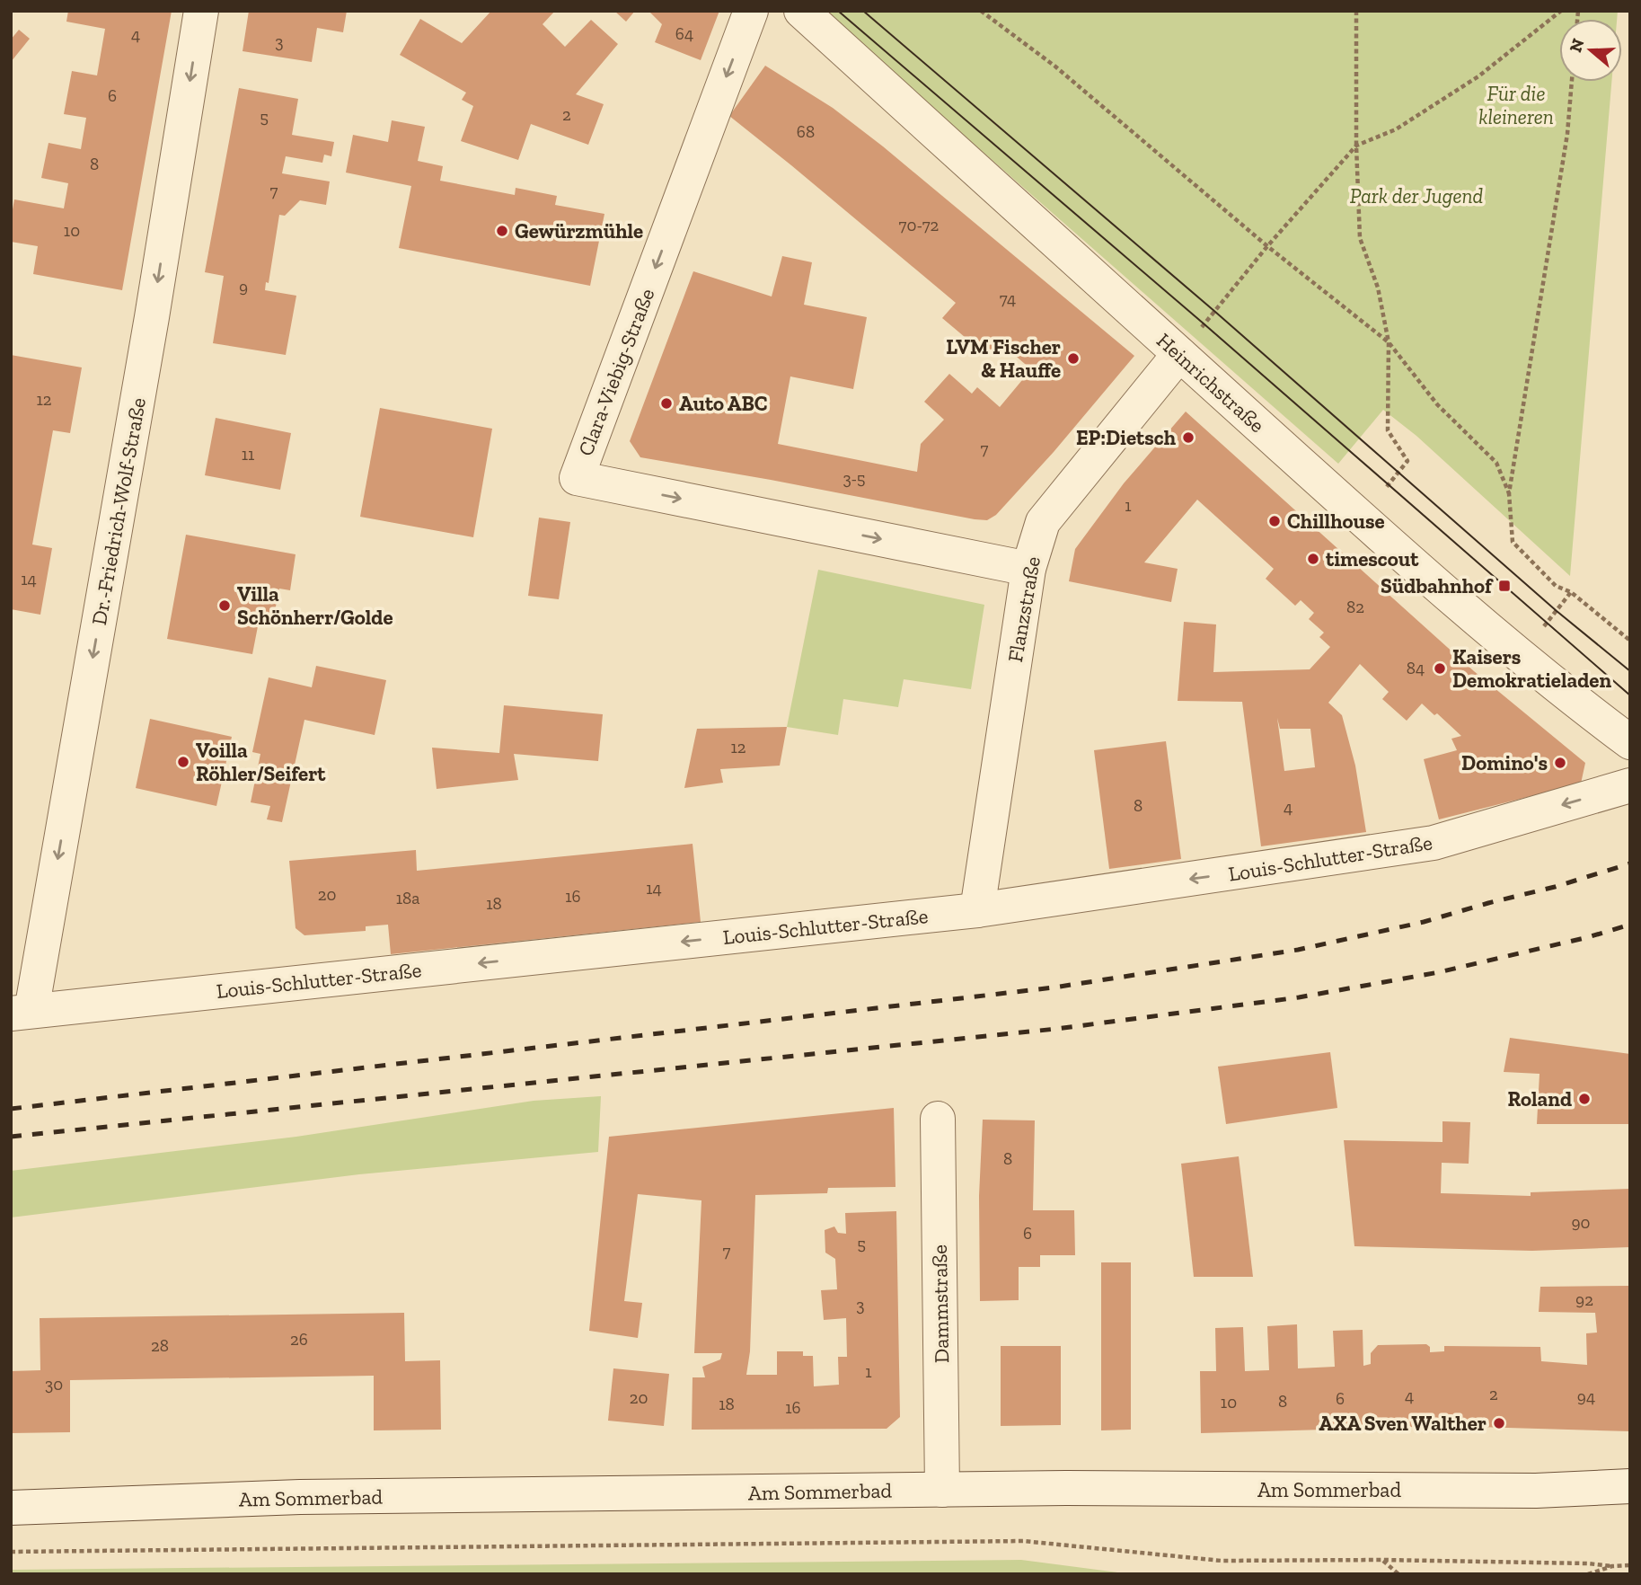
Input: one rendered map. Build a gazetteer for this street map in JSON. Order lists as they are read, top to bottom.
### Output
{
  "streets": {
    "street": [
      "Clara-Viebig-Straße",
      "Heinrichstraße",
      "Dr.-Friedrich-Wolf-Straße",
      "Flanzstraße",
      "Louis-Schlutter-Straße",
      "Dammstraße",
      "Am Sommerbad"
    ]
  },
  "crossings": [
    ["Clara-Viebig-Straße", "Flanzstraße"],
    ["Heinrichstraße", "Flanzstraße"],
    ["Dr.-Friedrich-Wolf-Straße", "Louis-Schlutter-Straße"],
    ["Flanzstraße", "Louis-Schlutter-Straße"],
    ["Dammstraße", "Am Sommerbad"]
  ],
  "one_way": ["Dr.-Friedrich-Wolf-Straße", "Louis-Schlutter-Straße"],
  "parks": ["Für die kleineren", "Park der Jugend"],
  "places": {
    "other": [
      "Gewürzmühle",
      "LVM Fischer & Hauffe",
      "Auto ABC",
      "EP:Dietsch",
      "Chillhouse",
      "timescout",
      "Villa Schönherr/Golde",
      "Kaisers Demokratieladen",
      "Voilla Röhler/Seifert",
      "Domino's",
      "Roland",
      "AXA Sven Walther"
    ],
    "transit": ["Südbahnhof"]
  },
  "house_numbers": [
    "64",
    "4",
    "3",
    "6",
    "2",
    "5",
    "68",
    "8",
    "7",
    "70-72",
    "10",
    "9",
    "74",
    "12",
    "7",
    "11",
    "3-5",
    "1",
    "14",
    "82",
    "84",
    "12",
    "8",
    "4",
    "14",
    "20",
    "16",
    "18a",
    "18",
    "8",
    "90",
    "6",
    "5",
    "7",
    "92",
    "3",
    "26",
    "28",
    "1",
    "30",
    "2",
    "4",
    "94",
    "20",
    "6",
    "8",
    "10",
    "18",
    "16"
  ],
  "north": "left"
}
